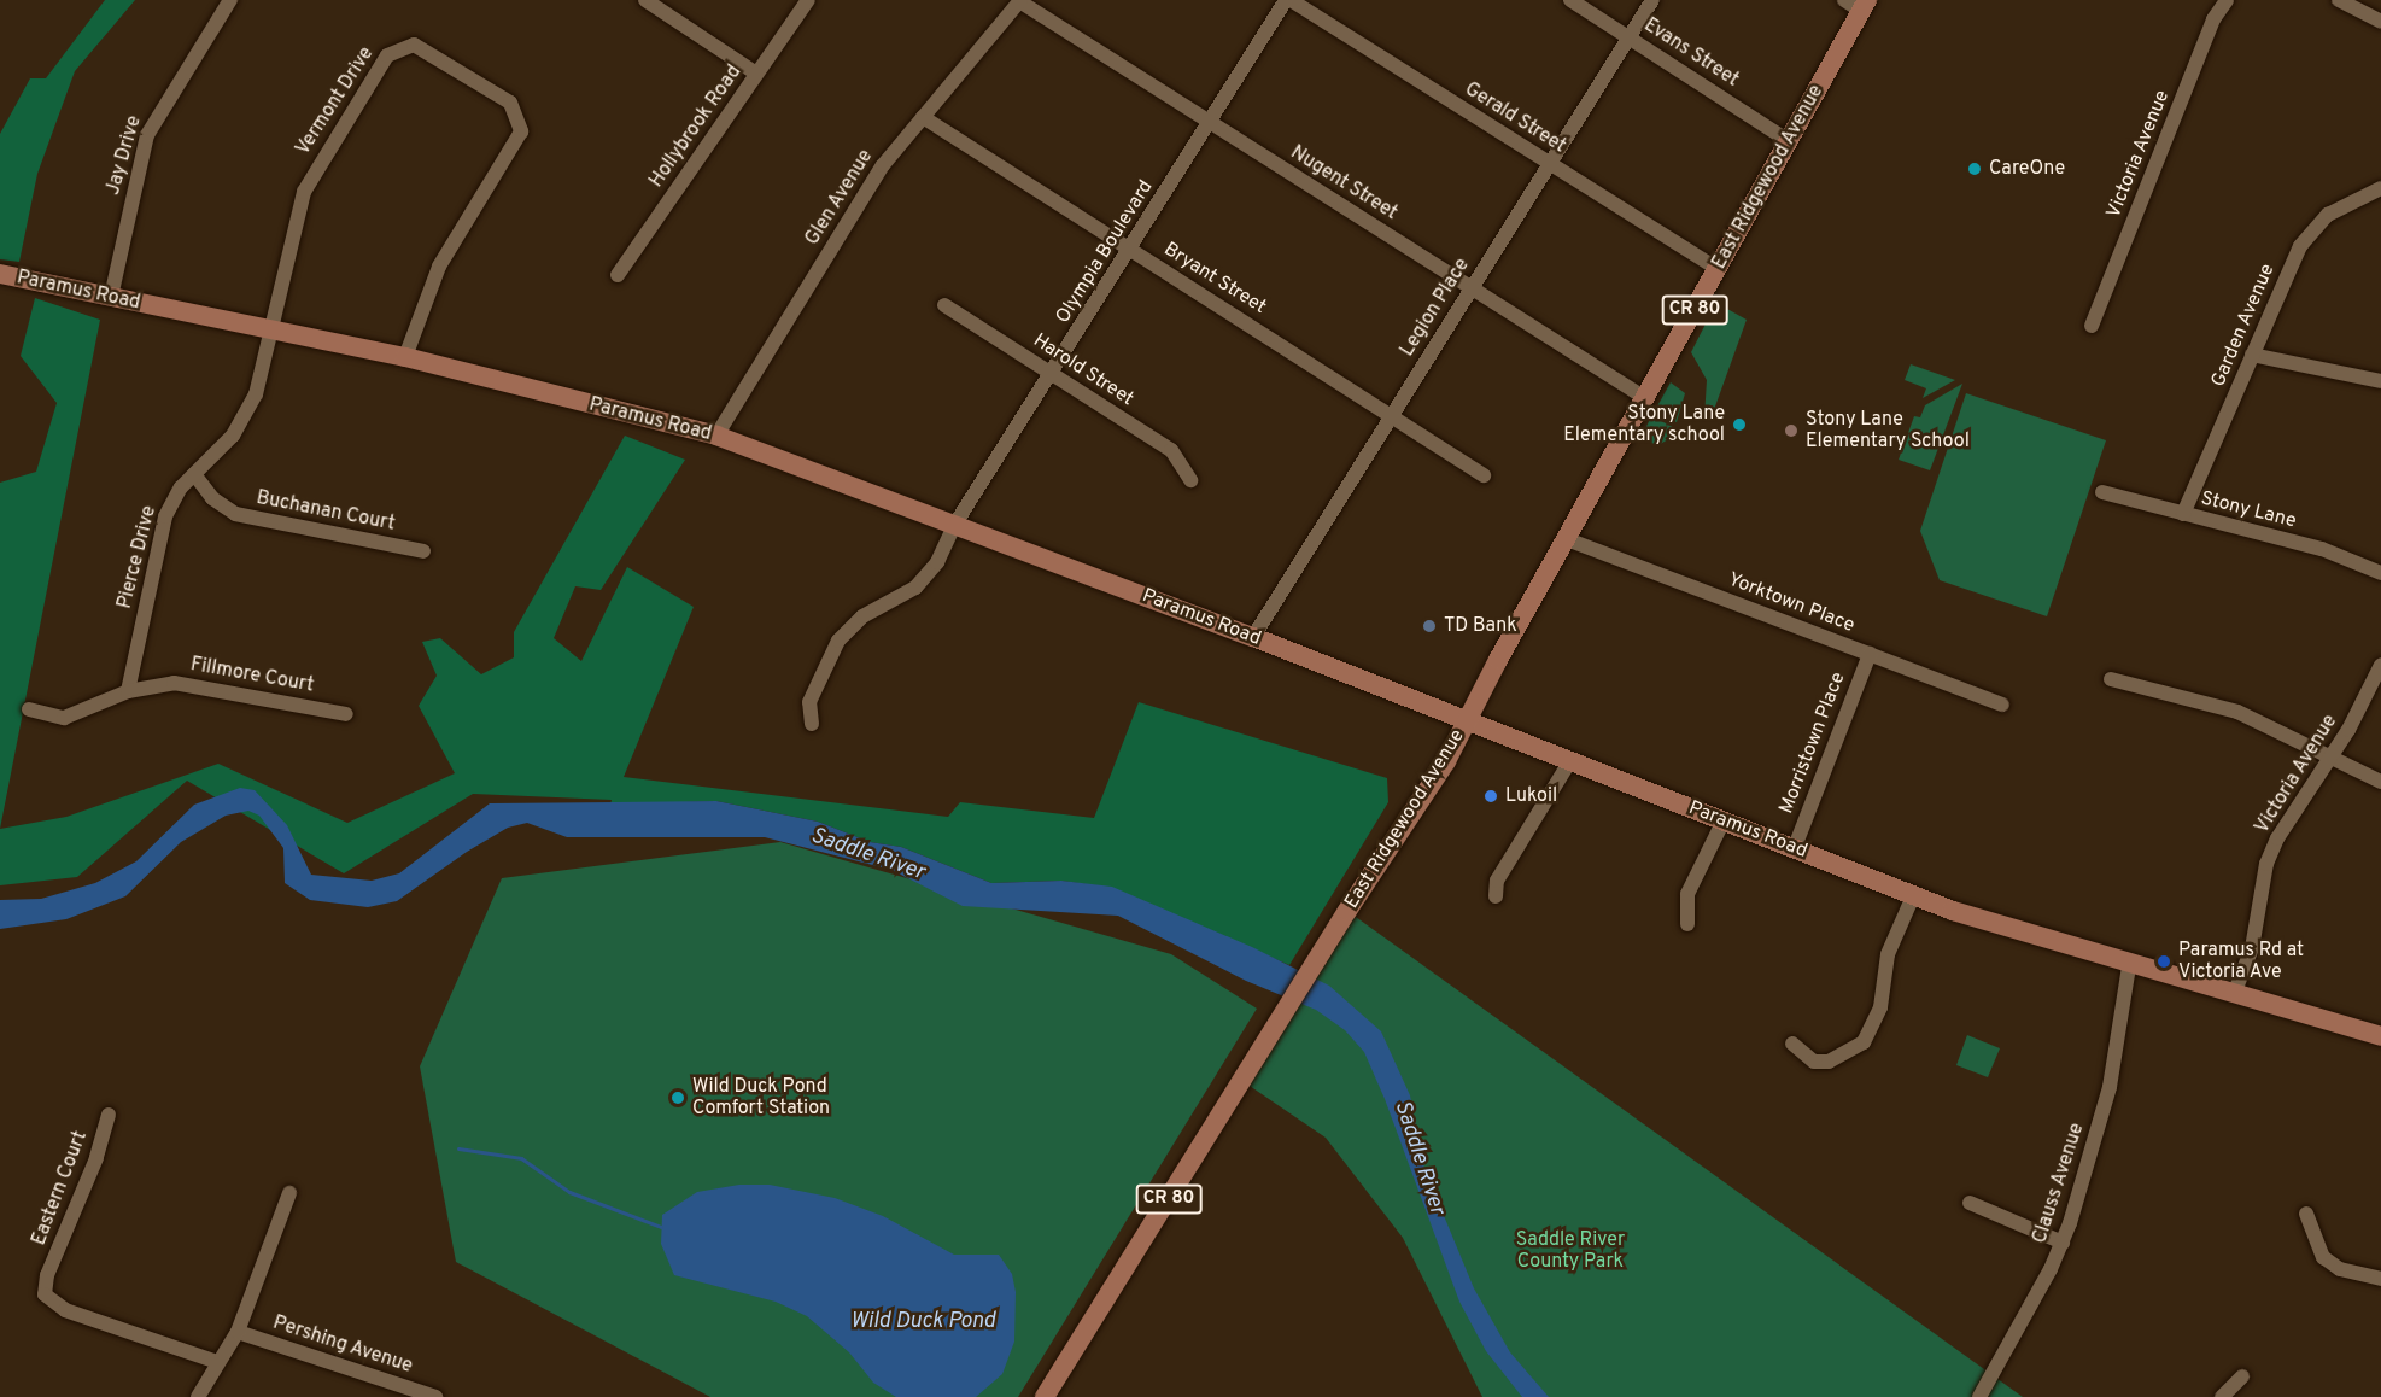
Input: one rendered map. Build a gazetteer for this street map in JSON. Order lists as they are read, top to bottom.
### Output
{
  "streets": {
    "main road": ["East Ridgewood Avenue", "Paramus Road", "CR 80"],
    "street": [
      "Evans Street",
      "Vermont Drive",
      "Gerald Street",
      "Hollybrook Road",
      "Victoria Avenue",
      "Jay Drive",
      "Nugent Street",
      "Glen Avenue",
      "Olympia Boulevard",
      "Bryant Street",
      "Legion Place",
      "Garden Avenue",
      "Harold Street",
      "Stony Lane",
      "Buchanan Court",
      "Pierce Drive",
      "Yorktown Place",
      "Fillmore Court",
      "Morristown Place",
      "Clauss Avenue",
      "Eastern Court",
      "Pershing Avenue"
    ]
  },
  "crossings": [
    ["Evans Street", "East Ridgewood Avenue"],
    ["Evans Street", "Legion Place"],
    ["Vermont Drive", "Paramus Road"],
    ["Vermont Drive", "Pierce Drive"],
    ["Gerald Street", "East Ridgewood Avenue"],
    ["Gerald Street", "Olympia Boulevard"],
    ["Gerald Street", "Legion Place"],
    ["Victoria Avenue", "Paramus Road"],
    ["Jay Drive", "Paramus Road"],
    ["East Ridgewood Avenue", "Nugent Street"],
    ["East Ridgewood Avenue", "Paramus Road"],
    ["East Ridgewood Avenue", "Yorktown Place"],
    ["Nugent Street", "Glen Avenue"],
    ["Nugent Street", "Olympia Boulevard"],
    ["Nugent Street", "Legion Place"],
    ["Glen Avenue", "Bryant Street"],
    ["Glen Avenue", "Paramus Road"],
    ["Olympia Boulevard", "Bryant Street"],
    ["Olympia Boulevard", "Paramus Road"],
    ["Olympia Boulevard", "Harold Street"],
    ["Bryant Street", "Legion Place"],
    ["Paramus Road", "Legion Place"],
    ["Paramus Road", "Pierce Drive"],
    ["Paramus Road", "Morristown Place"],
    ["Paramus Road", "Clauss Avenue"],
    ["Garden Avenue", "Stony Lane"],
    ["Buchanan Court", "Pierce Drive"],
    ["Pierce Drive", "Fillmore Court"],
    ["Yorktown Place", "Morristown Place"]
  ],
  "water": ["Saddle River", "Wild Duck Pond"],
  "parks": ["Saddle River County Park"],
  "places": [
    "CareOne",
    "Stony Lane Elementary school",
    "Stony Lane Elementary School",
    "TD Bank",
    "Lukoil",
    "Paramus Rd at Victoria Ave",
    "Wild Duck Pond Comfort Station"
  ]
}
